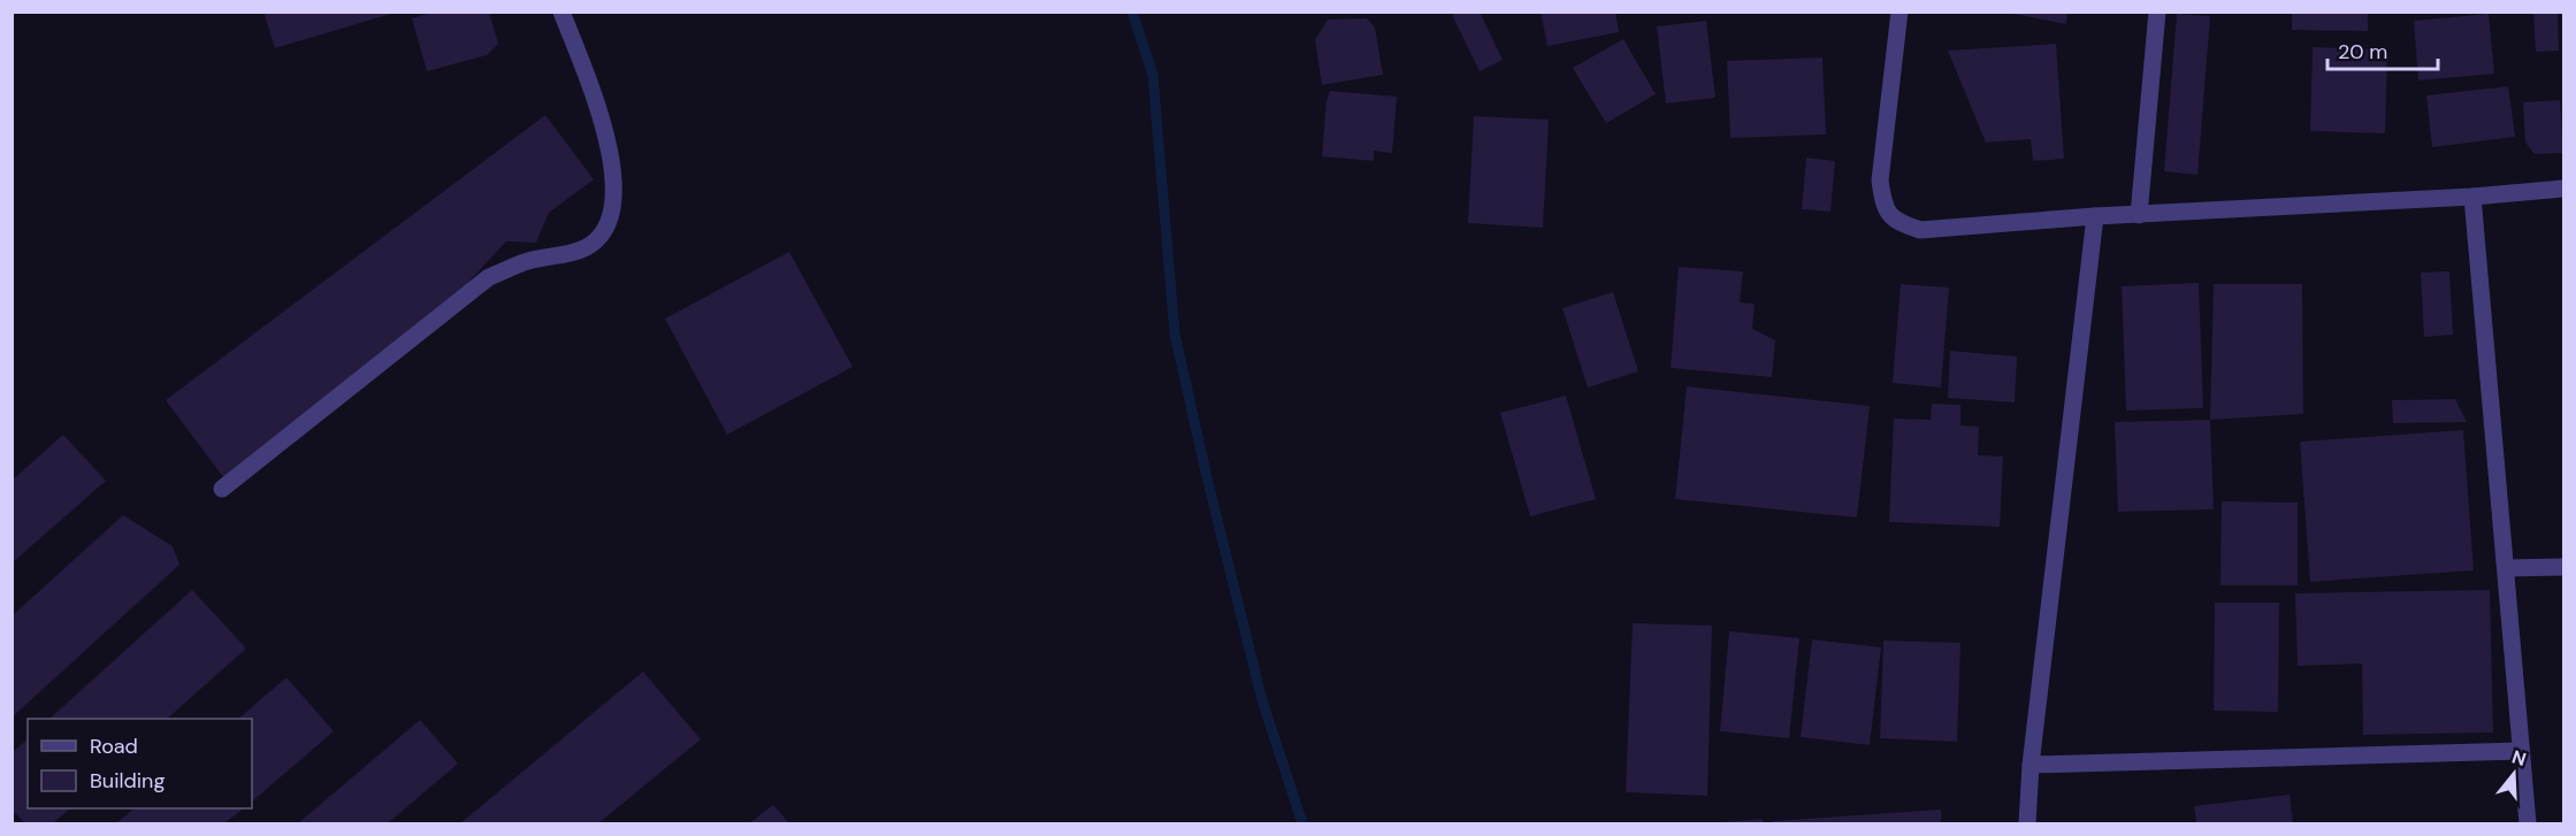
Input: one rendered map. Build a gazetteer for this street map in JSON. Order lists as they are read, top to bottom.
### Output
{
  "legend": ["Road", "Building"],
  "scale_bar": "20 m",
  "north": "top"
}
